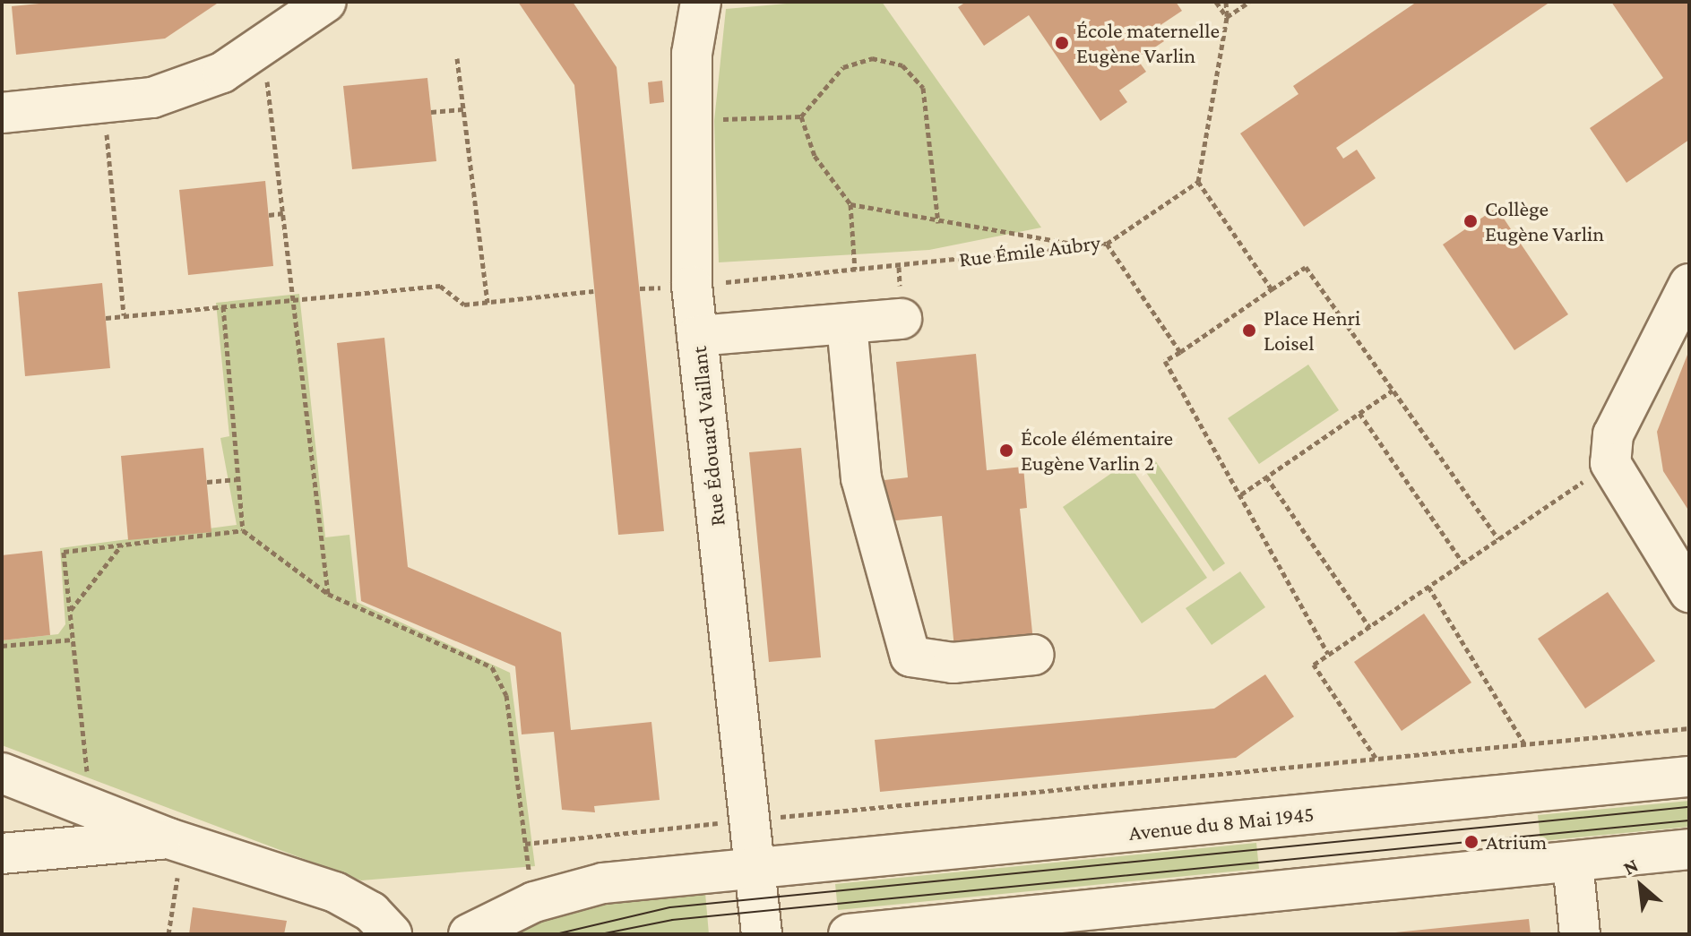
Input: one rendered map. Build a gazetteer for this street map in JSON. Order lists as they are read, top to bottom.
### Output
{
  "streets": {
    "street": ["Rue Édouard Vaillant", "Avenue du 8 Mai 1945"],
    "path": ["Rue Émile Aubry"]
  },
  "crossings": [
    ["Rue Émile Aubry", "Rue Édouard Vaillant"],
    ["Rue Édouard Vaillant", "Avenue du 8 Mai 1945"]
  ],
  "places": [
    "École maternelle Eugène Varlin",
    "Collège Eugène Varlin",
    "Place Henri Loisel",
    "École élémentaire Eugène Varlin 2",
    "Atrium"
  ],
  "north": "top left"
}
